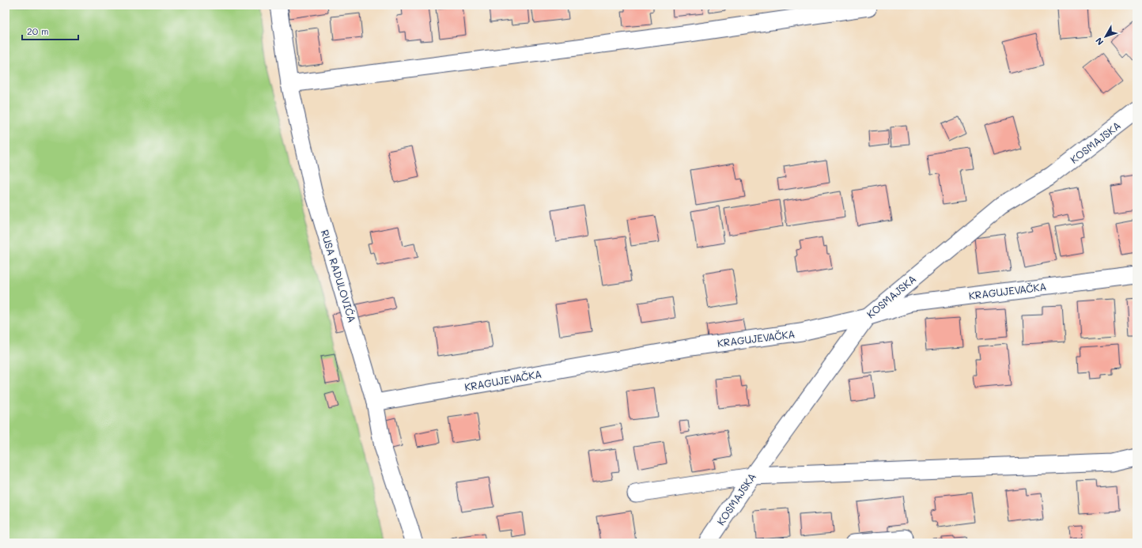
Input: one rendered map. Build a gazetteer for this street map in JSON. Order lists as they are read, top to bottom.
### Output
{
  "streets": {
    "street": ["KOSMAJSKA", "RUSA RADULOVIĆA", "KRAGUJEVAČKA"]
  },
  "crossings": [
    ["KOSMAJSKA", "KRAGUJEVAČKA"],
    ["RUSA RADULOVIĆA", "KRAGUJEVAČKA"]
  ],
  "scale_bar": "20 m",
  "north": "bottom left"
}
